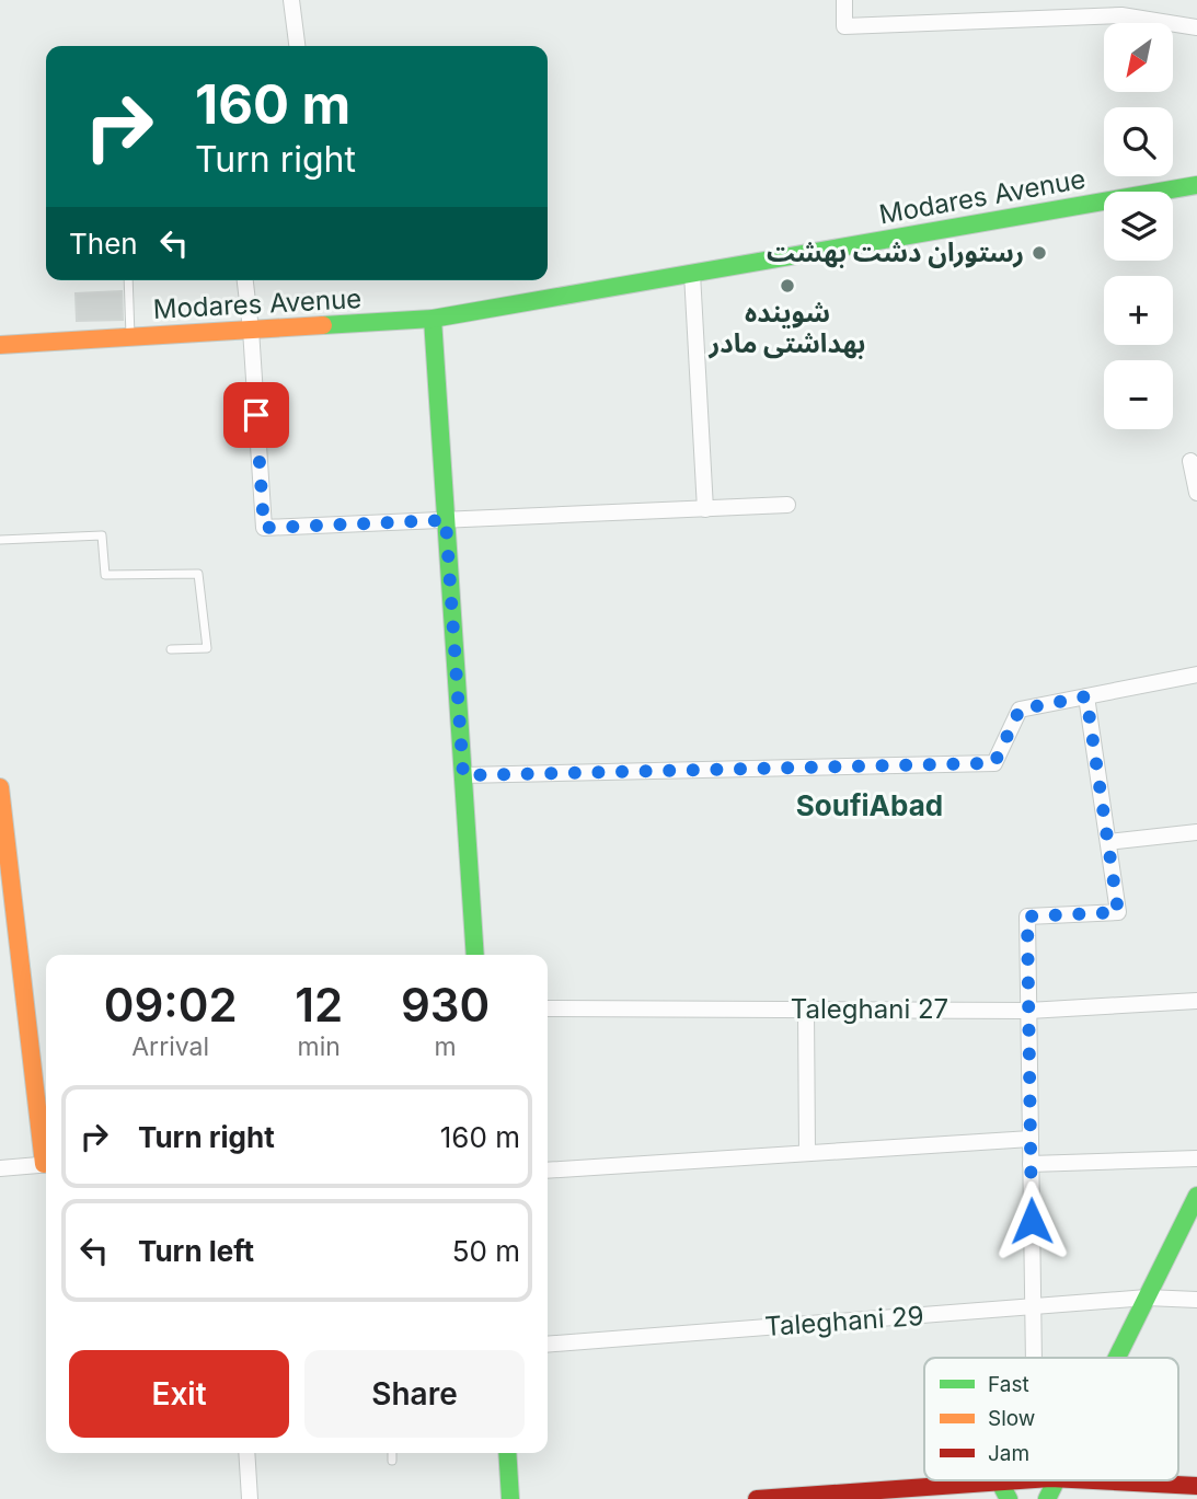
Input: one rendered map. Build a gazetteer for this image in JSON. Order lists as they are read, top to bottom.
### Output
{
  "streets": {
    "main road": ["Modares Avenue"],
    "street": ["Taleghani 27", "Taleghani 29"]
  },
  "districts": ["SoufiAbad"],
  "places": ["رستوران دشت بهشت", "شوینده بهداشتی مادر"],
  "legend": ["Fast", "Slow", "Jam"],
  "north": "bottom left",
  "page": {
    "map_buttons": ["+", "−"],
    "turn": ["160 m", "Turn right"],
    "then": "Then",
    "eta": [
      "09:02",
      "Arrival",
      "12",
      "min",
      "930",
      "m"
    ],
    "list": [
      {
        "name": "Turn right",
        "value": "160 m"
      },
      {
        "name": "Turn left",
        "value": "50 m"
      }
    ],
    "buttons": ["Exit", "Share"]
  }
}
